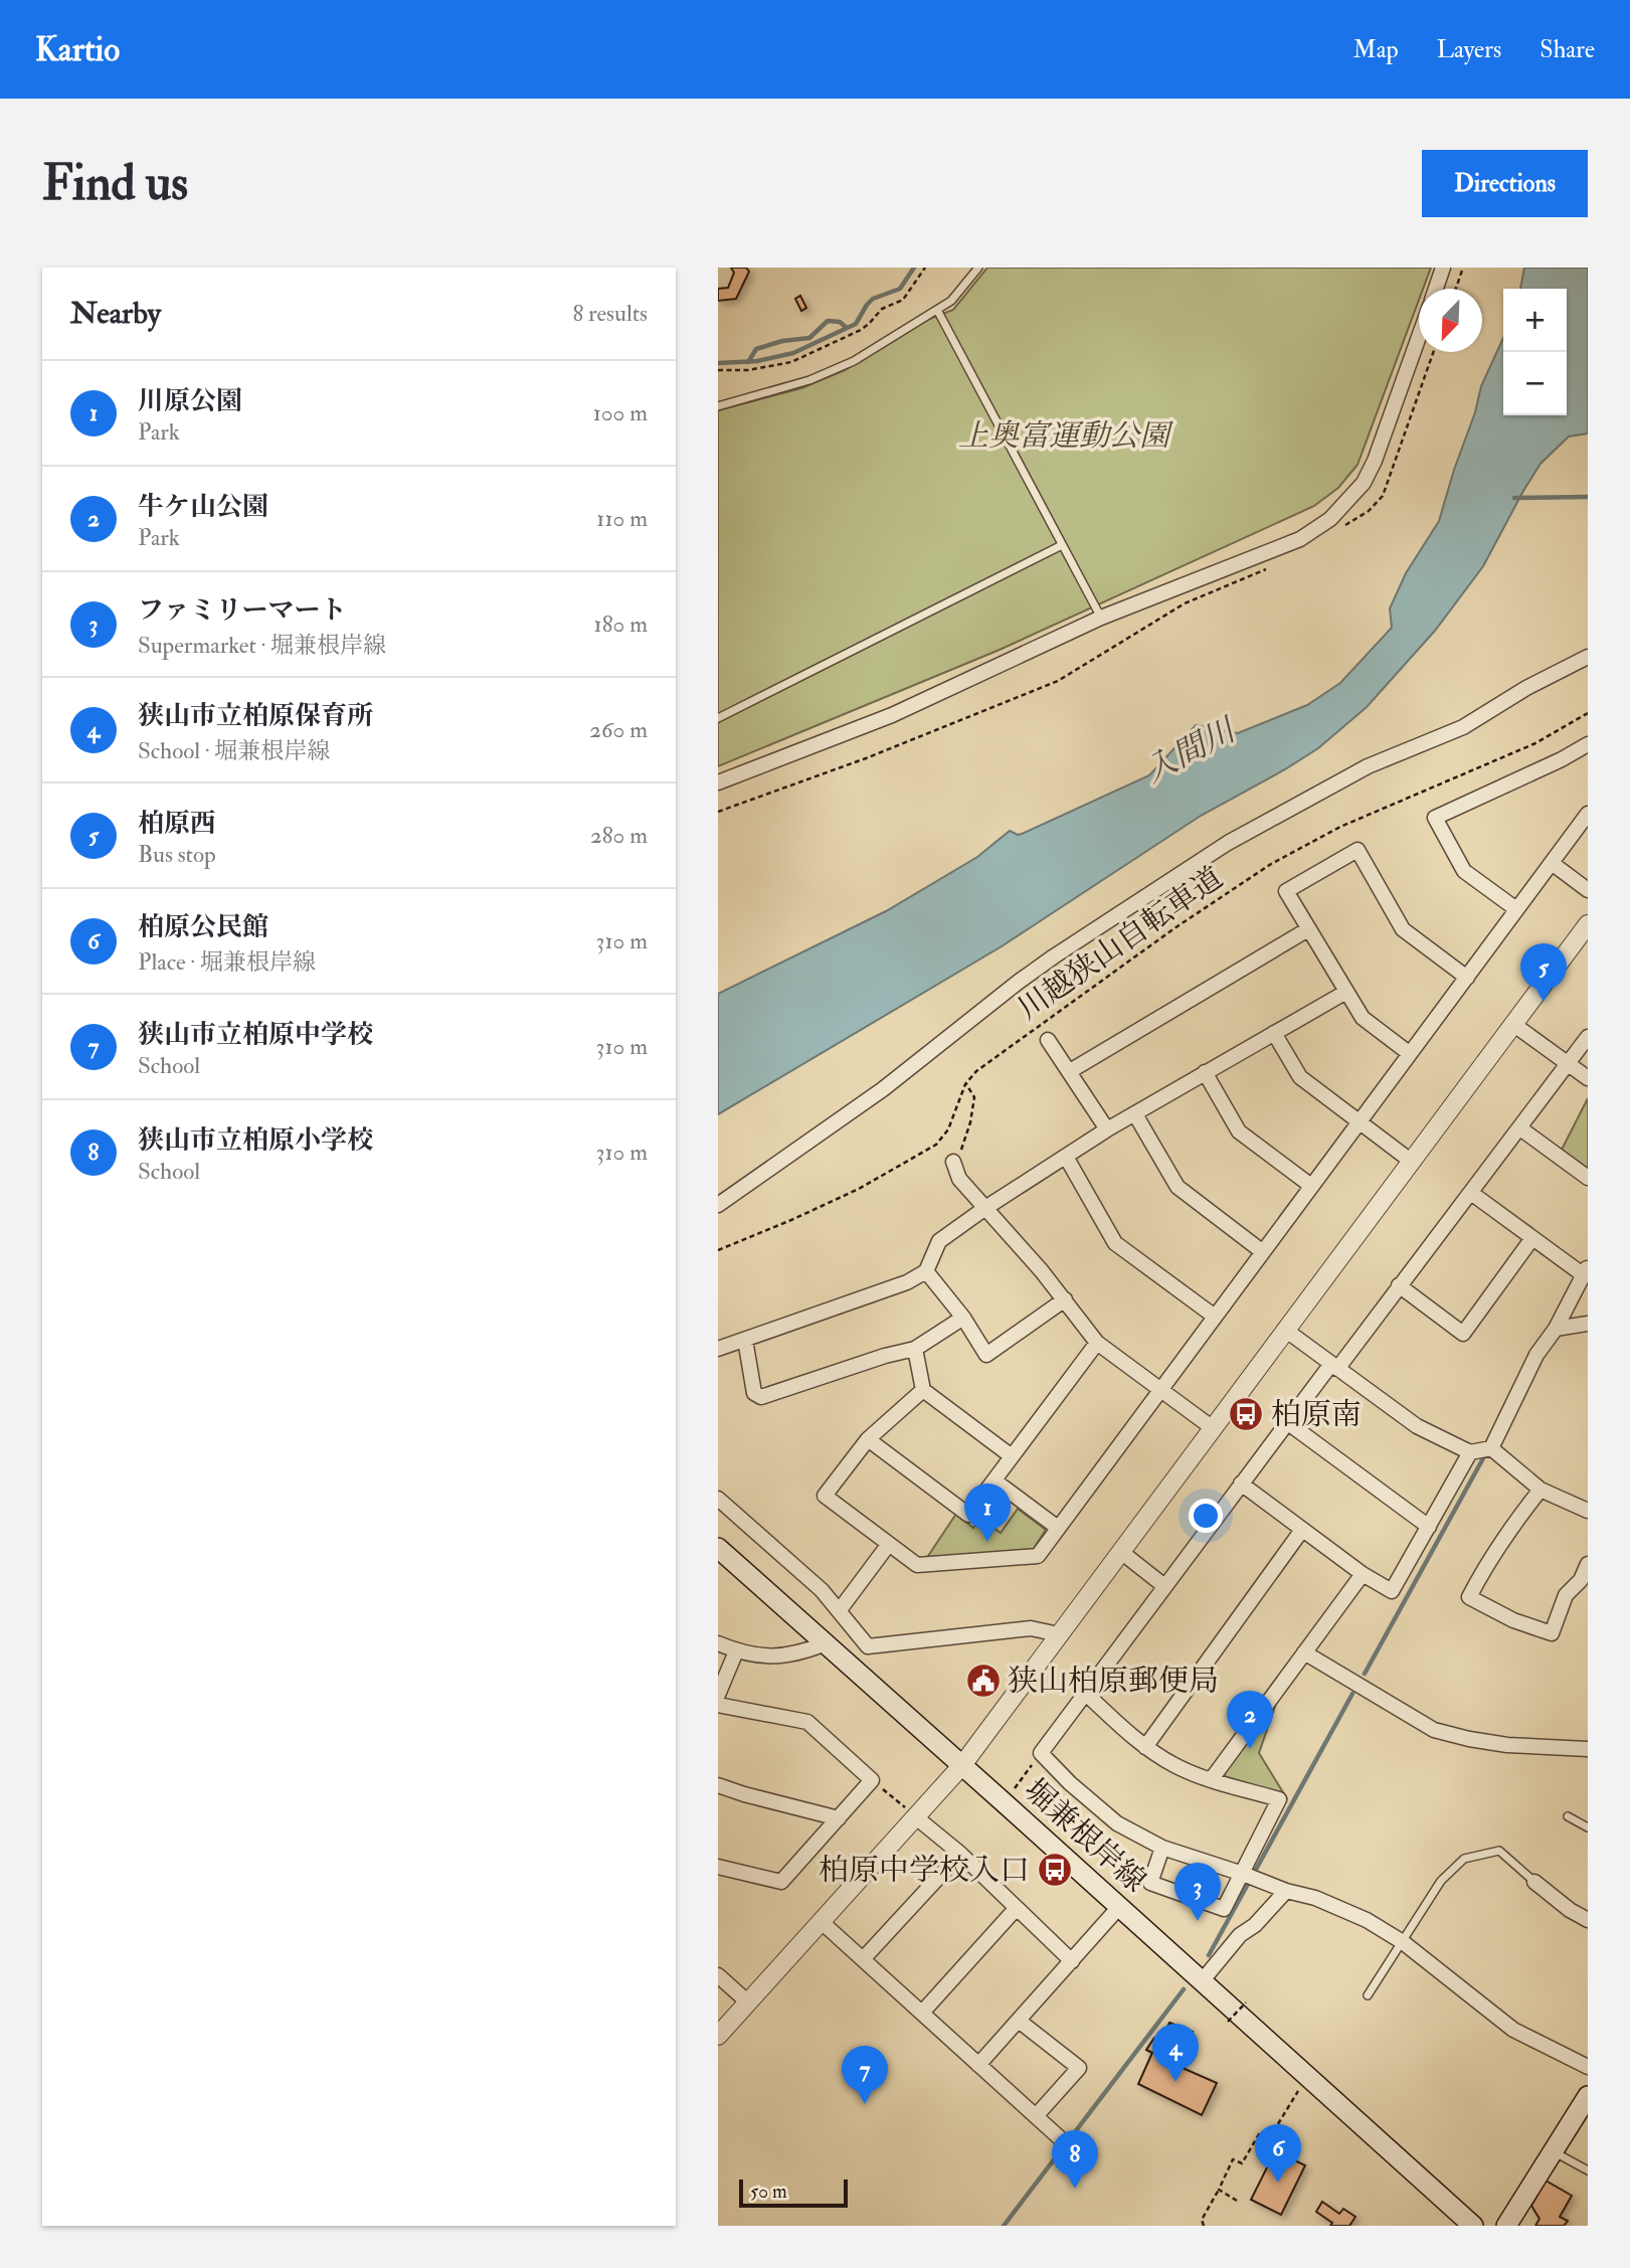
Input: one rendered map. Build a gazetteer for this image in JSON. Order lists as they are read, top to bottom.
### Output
{
  "streets": {
    "main road": ["堀兼根岸線"],
    "path": ["川越狭山自転車道"]
  },
  "water": ["入間川"],
  "parks": ["上奥富運動公園"],
  "places": {
    "bus stop": ["柏原南", "柏原中学校入口"],
    "public building": ["狭山柏原郵便局"]
  },
  "scale_bar": "50 m",
  "north": "bottom left",
  "page": {
    "header": "Kartio",
    "nav": ["Map", "Layers", "Share"],
    "buttons": "Directions",
    "title": "Find us",
    "heading": ["Nearby", "8 results"],
    "map_buttons": ["+", "−"],
    "list": [
      {
        "mark": "1",
        "name": "川原公園",
        "note": "Park",
        "value": "100 m"
      },
      {
        "mark": "2",
        "name": "牛ケ山公園",
        "note": "Park",
        "value": "110 m"
      },
      {
        "mark": "3",
        "name": "ファミリーマート",
        "note": "Supermarket · 堀兼根岸線",
        "value": "180 m"
      },
      {
        "mark": "4",
        "name": "狭山市立柏原保育所",
        "note": "School · 堀兼根岸線",
        "value": "260 m"
      },
      {
        "mark": "5",
        "name": "柏原西",
        "note": "Bus stop",
        "value": "280 m"
      },
      {
        "mark": "6",
        "name": "柏原公民館",
        "note": "Place · 堀兼根岸線",
        "value": "310 m"
      },
      {
        "mark": "7",
        "name": "狭山市立柏原中学校",
        "note": "School",
        "value": "310 m"
      },
      {
        "mark": "8",
        "name": "狭山市立柏原小学校",
        "note": "School",
        "value": "310 m"
      }
    ],
    "pins": [
      "5",
      "1",
      "2",
      "3",
      "4",
      "7",
      "6",
      "8"
    ],
    "scale": "50 m"
  }
}
